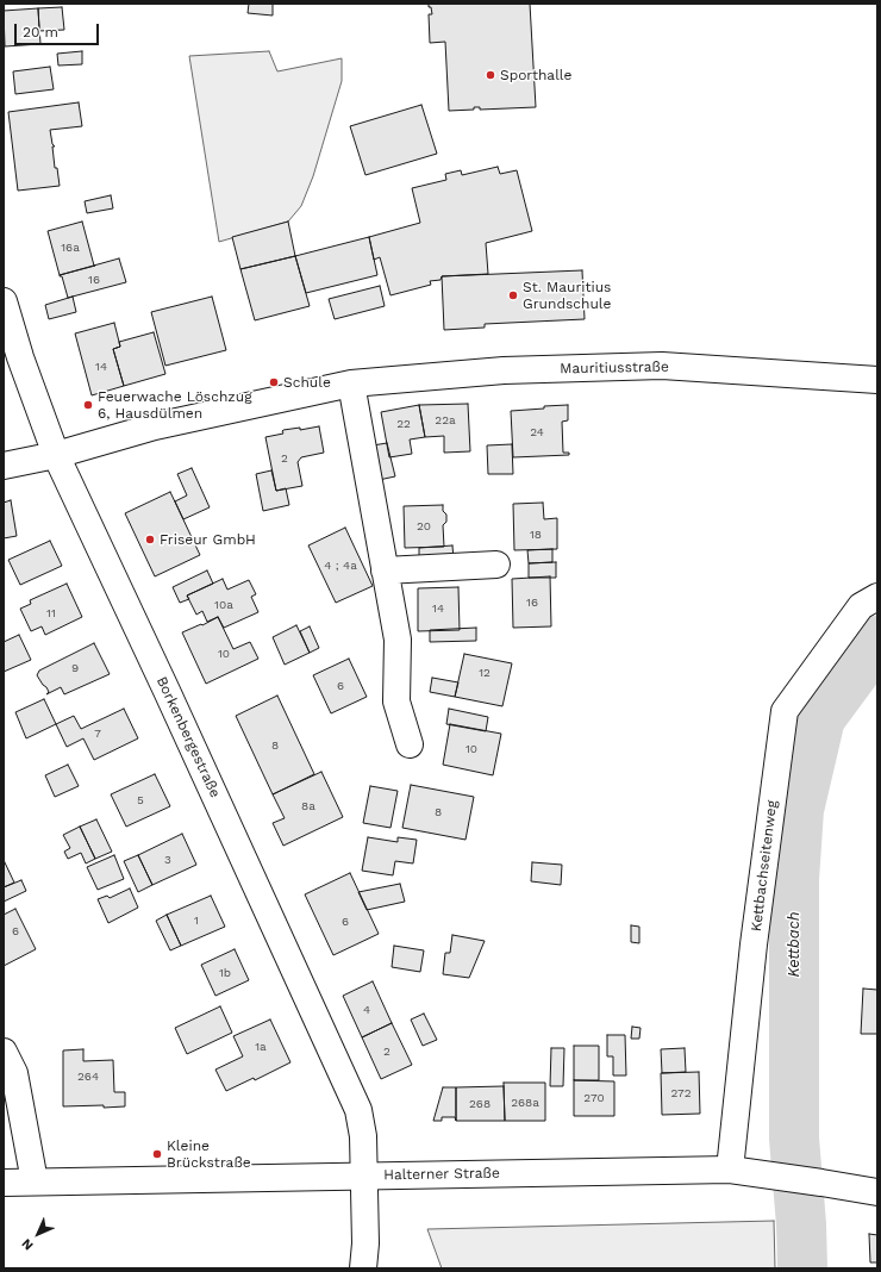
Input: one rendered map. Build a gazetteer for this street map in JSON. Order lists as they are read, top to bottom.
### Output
{
  "streets": {
    "street": [
      "Mauritiusstraße",
      "Borkenbergestraße",
      "Kettbachseitenweg",
      "Halterner Straße"
    ]
  },
  "crossings": [
    ["Mauritiusstraße", "Borkenbergestraße"],
    ["Borkenbergestraße", "Halterner Straße"],
    ["Kettbachseitenweg", "Halterner Straße"]
  ],
  "water": ["Kettbach"],
  "places": [
    "Sporthalle",
    "St. Mauritius Grundschule",
    "Schule",
    "Feuerwache Löschzug 6, Hausdülmen",
    "Friseur GmbH",
    "Kleine Brückstraße"
  ],
  "house_numbers": [
    "16a",
    "16",
    "14",
    "22a",
    "22",
    "24",
    "2",
    "20",
    "18",
    "4 ; 4a",
    "16",
    "10a",
    "14",
    "11",
    "10",
    "9",
    "12",
    "6",
    "7",
    "8",
    "10",
    "5",
    "8a",
    "8",
    "3",
    "1",
    "6",
    "6",
    "1b",
    "4",
    "1a",
    "2",
    "264",
    "272",
    "270",
    "268a",
    "268"
  ],
  "scale_bar": "20 m",
  "north": "bottom left"
}
